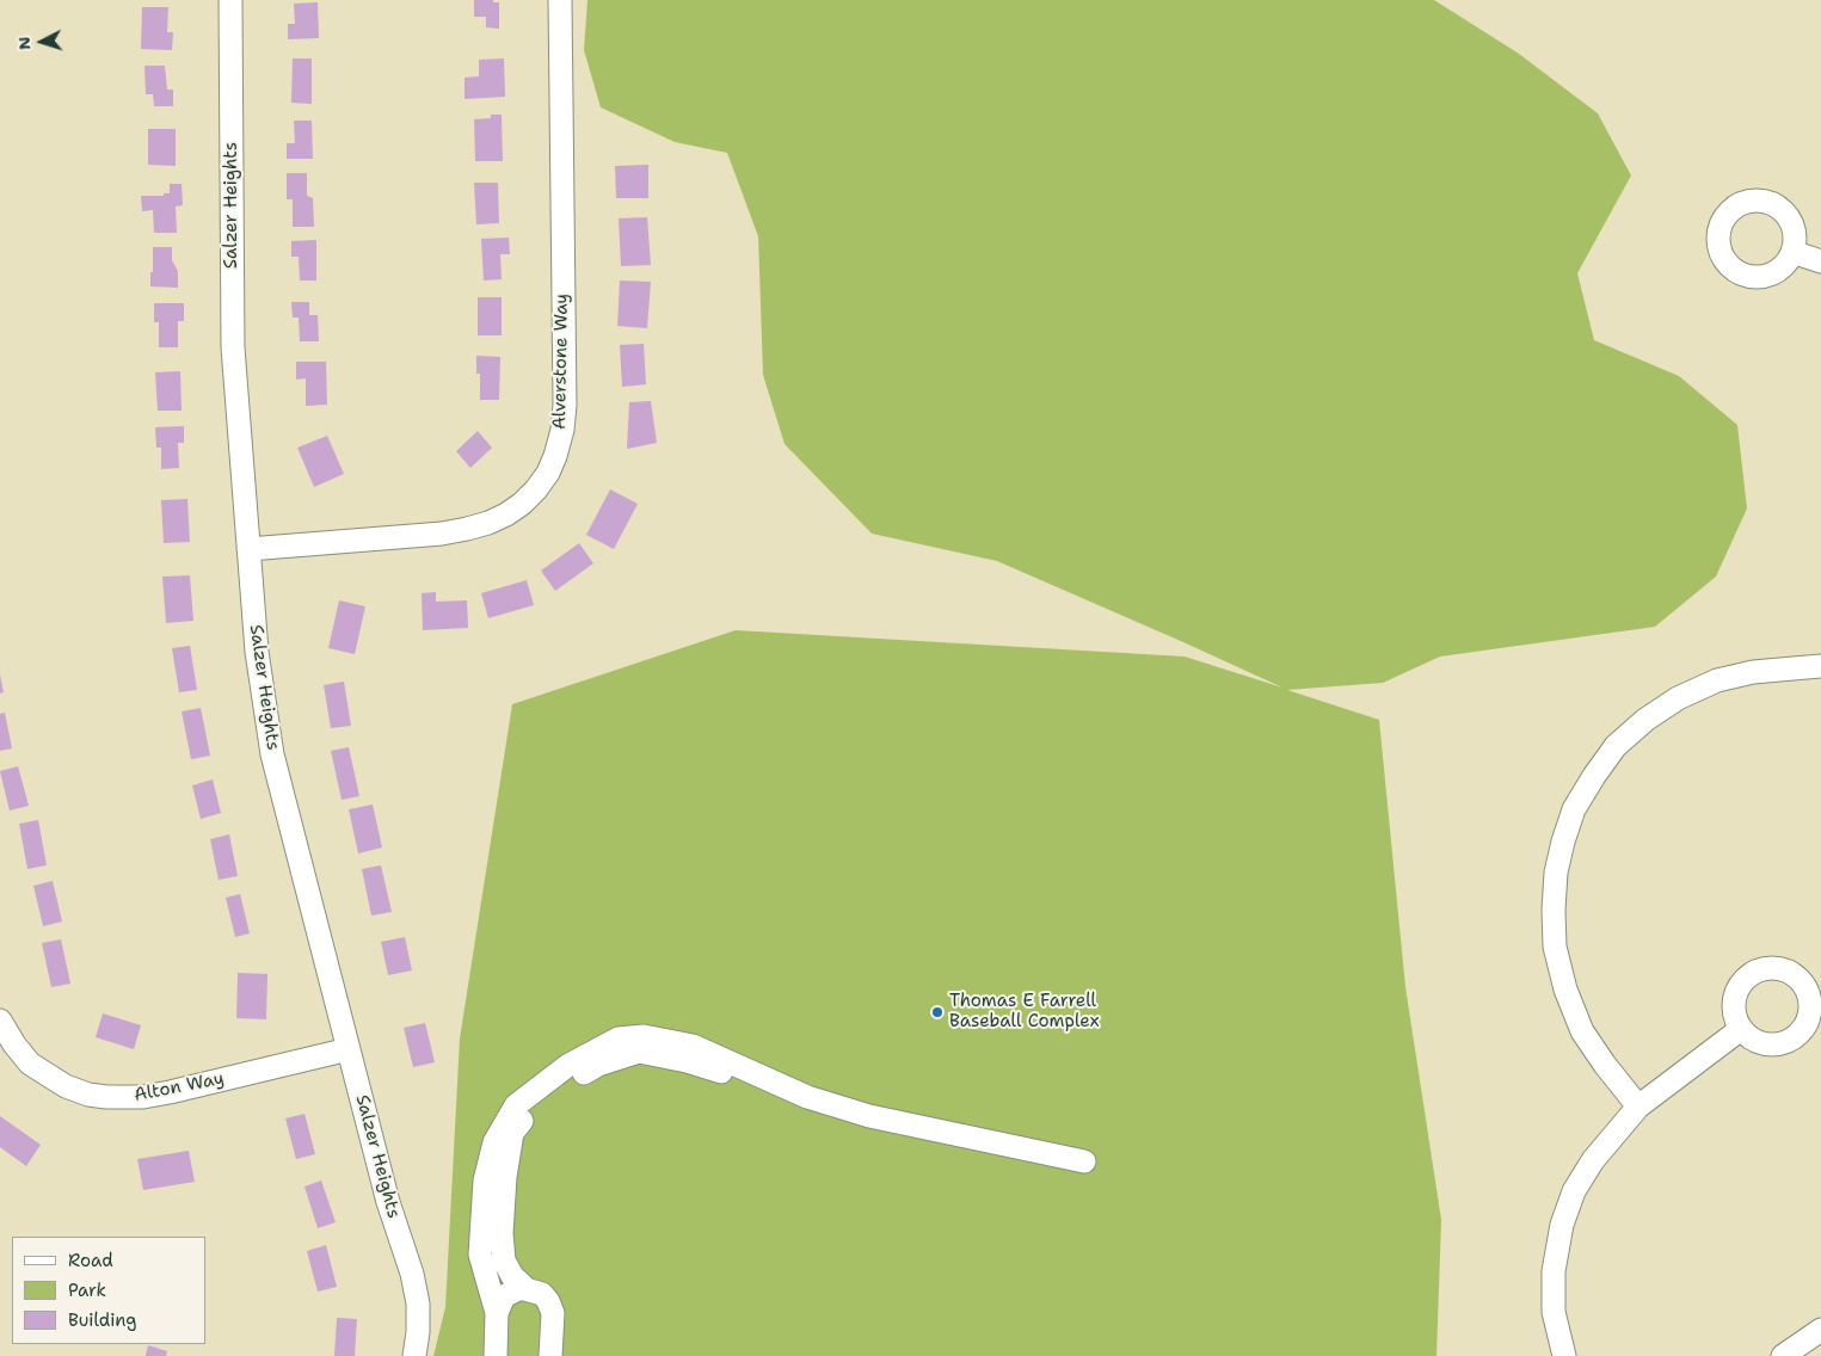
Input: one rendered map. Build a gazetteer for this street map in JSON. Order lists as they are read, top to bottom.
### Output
{
  "streets": {
    "street": ["Salzer Heights", "Alverstone Way", "Alton Way"]
  },
  "crossings": [
    ["Salzer Heights", "Alverstone Way"],
    ["Salzer Heights", "Alton Way"]
  ],
  "places": ["Thomas E Farrell Baseball Complex"],
  "legend": ["Road", "Park", "Building"],
  "north": "left"
}
